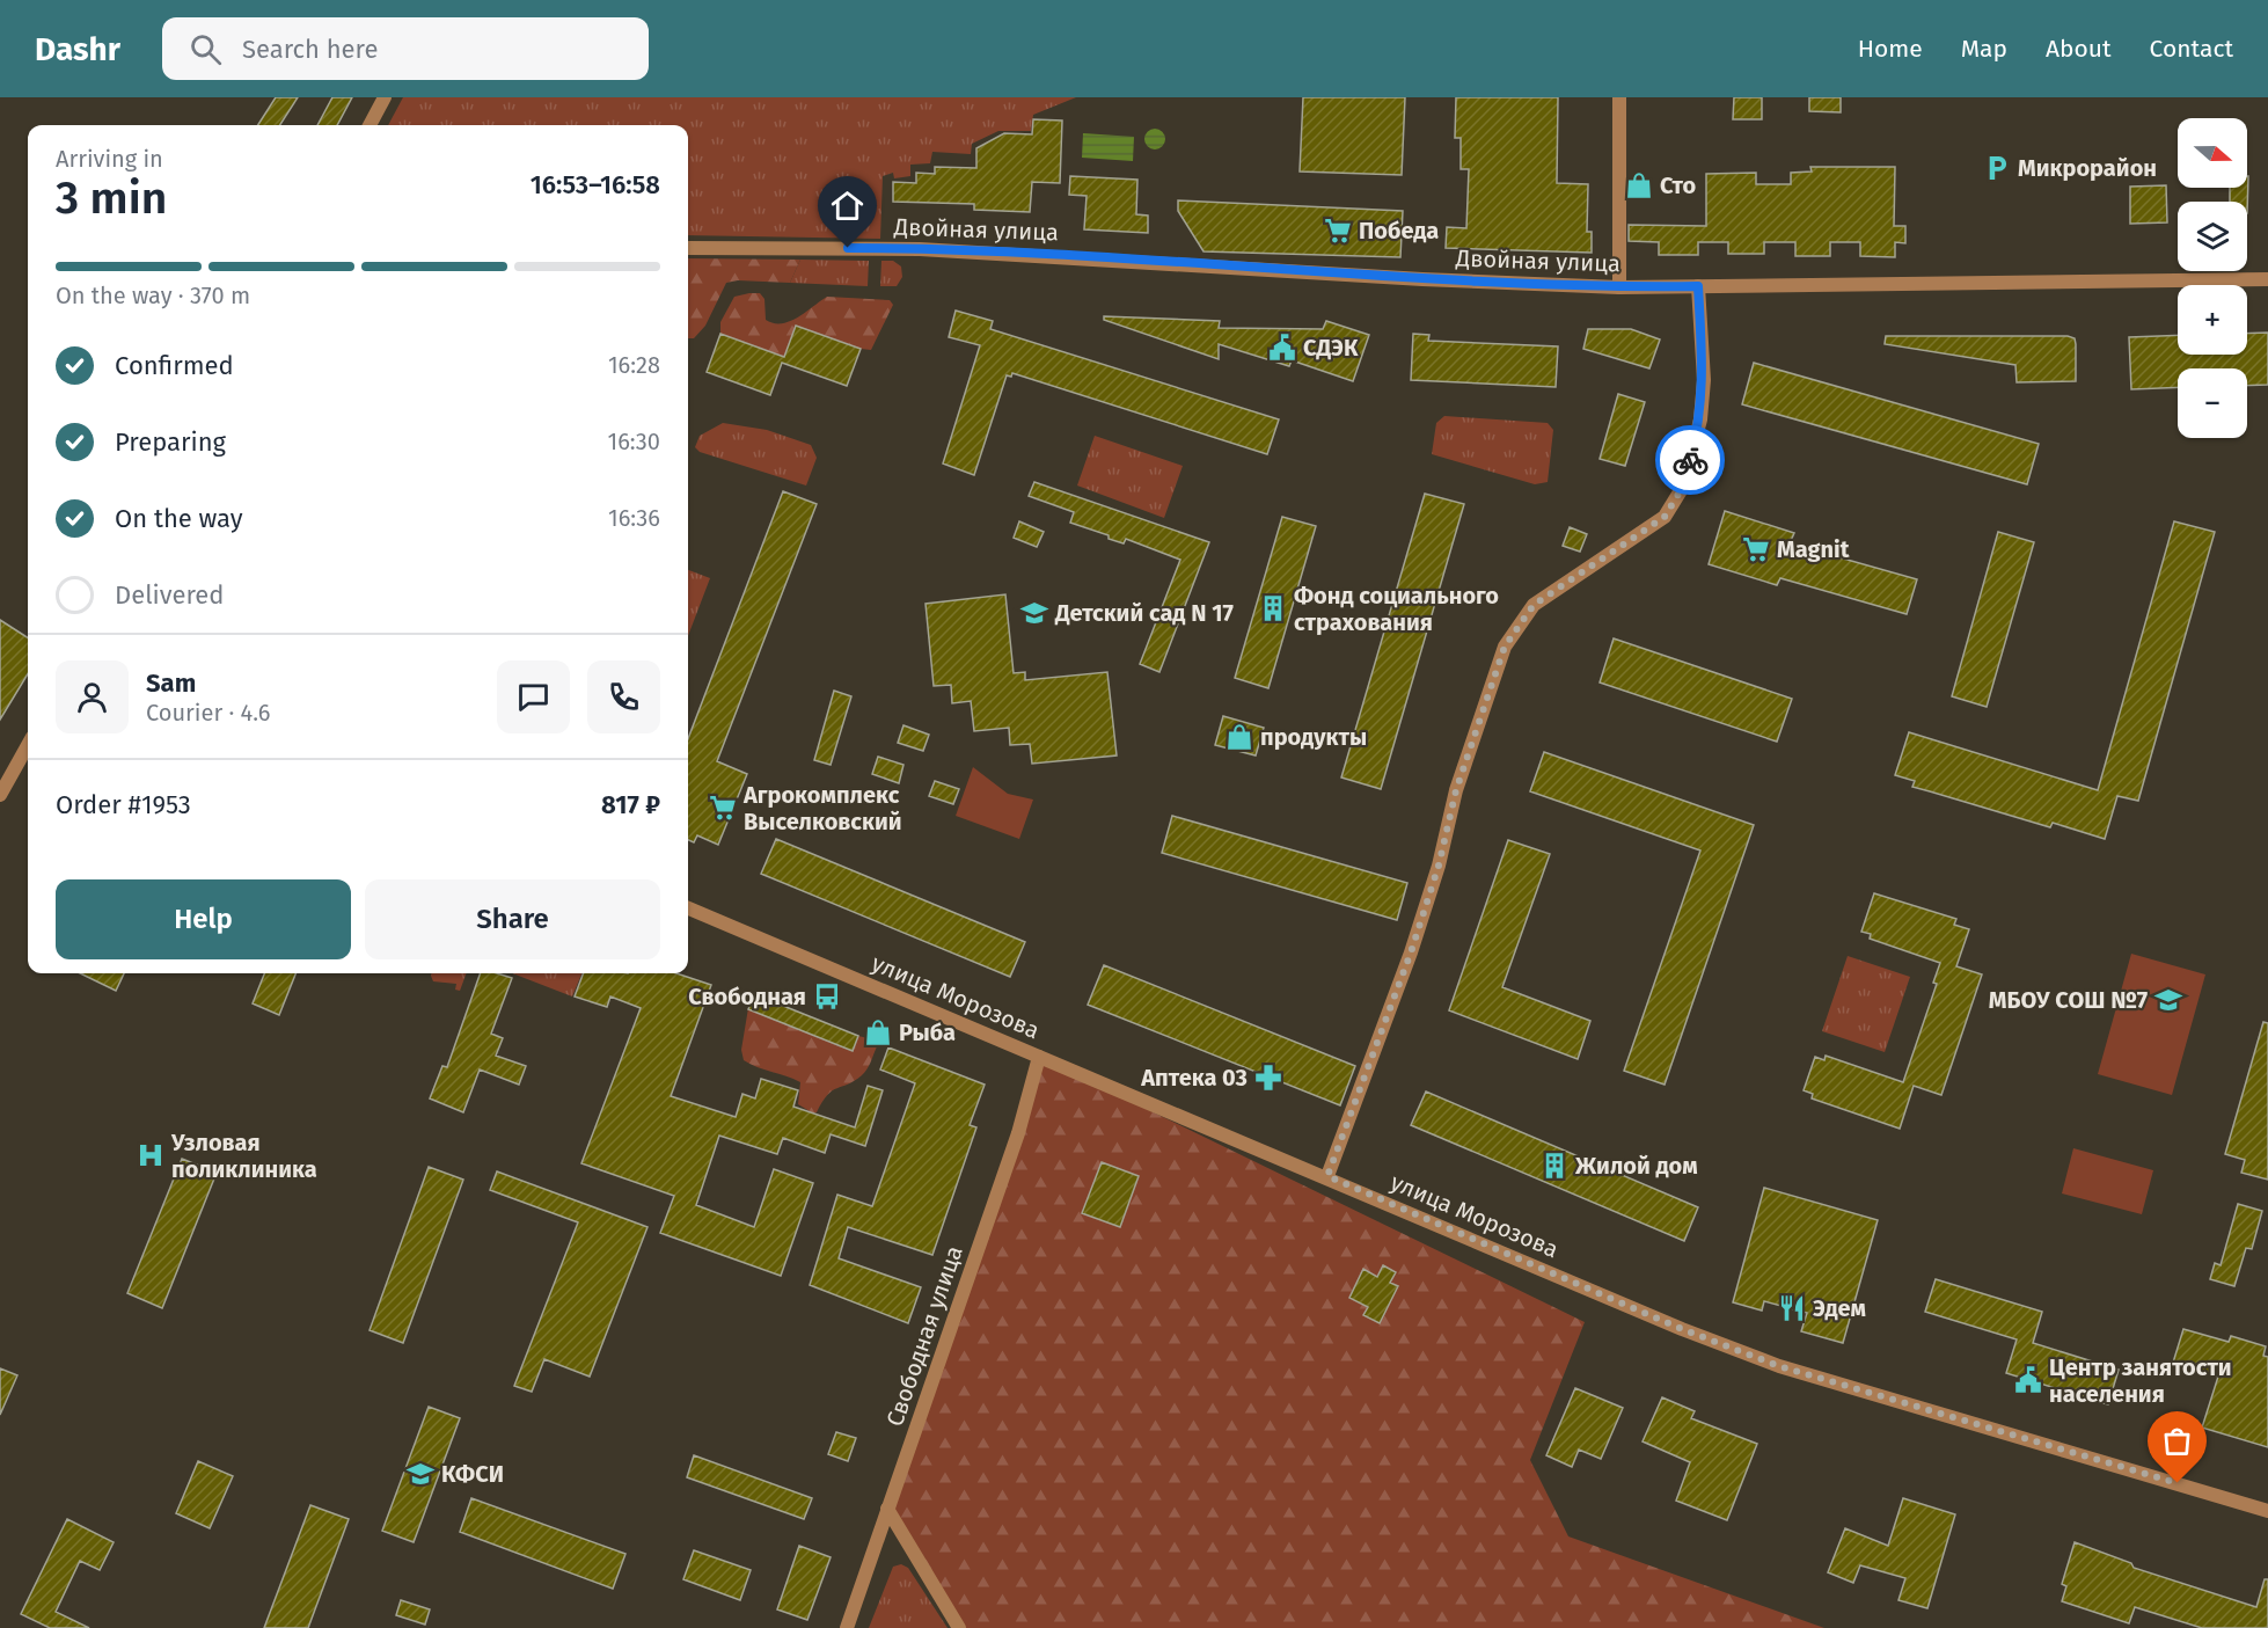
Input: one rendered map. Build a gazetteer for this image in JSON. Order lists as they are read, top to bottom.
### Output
{
  "streets": {
    "street": ["Двойная улица", "улица Морозова", "Свободная улица"]
  },
  "crossings": [
    ["улица Морозова", "Свободная улица"]
  ],
  "places": {
    "parking": ["Микрорайон"],
    "shop": ["Сто", "продукты", "Рыба"],
    "supermarket": ["Победа", "Magnit", "Агрокомплекс Выселковский"],
    "public building": ["СДЭК", "Центр занятости населения"],
    "building": ["Фонд социального страхования", "Жилой дом"],
    "school or university": ["Детский сад N 17", "МБОУ СОШ №7", "КФСИ"],
    "bus stop": ["Свободная"],
    "pharmacy": ["Аптека 03"],
    "hospital": ["Узловая поликлиника"],
    "restaurant": ["Эдем"]
  },
  "north": "right",
  "page": {
    "header": "Dashr",
    "search": "Search here",
    "nav": [
      "Home",
      "Map",
      "About",
      "Contact"
    ],
    "map_buttons": ["+", "−"],
    "heading": ["3 min", "Arriving in", "16:53–16:58"],
    "panel": [
      "Sam",
      "Courier · 4.6",
      "Order #1953",
      "817 ₽"
    ],
    "bar": "On the way · 370 m",
    "list": [
      ["Confirmed", "16:28"],
      ["Preparing", "16:30"],
      ["On the way", "16:36"],
      "Delivered"
    ],
    "buttons": ["Help", "Share"]
  }
}
